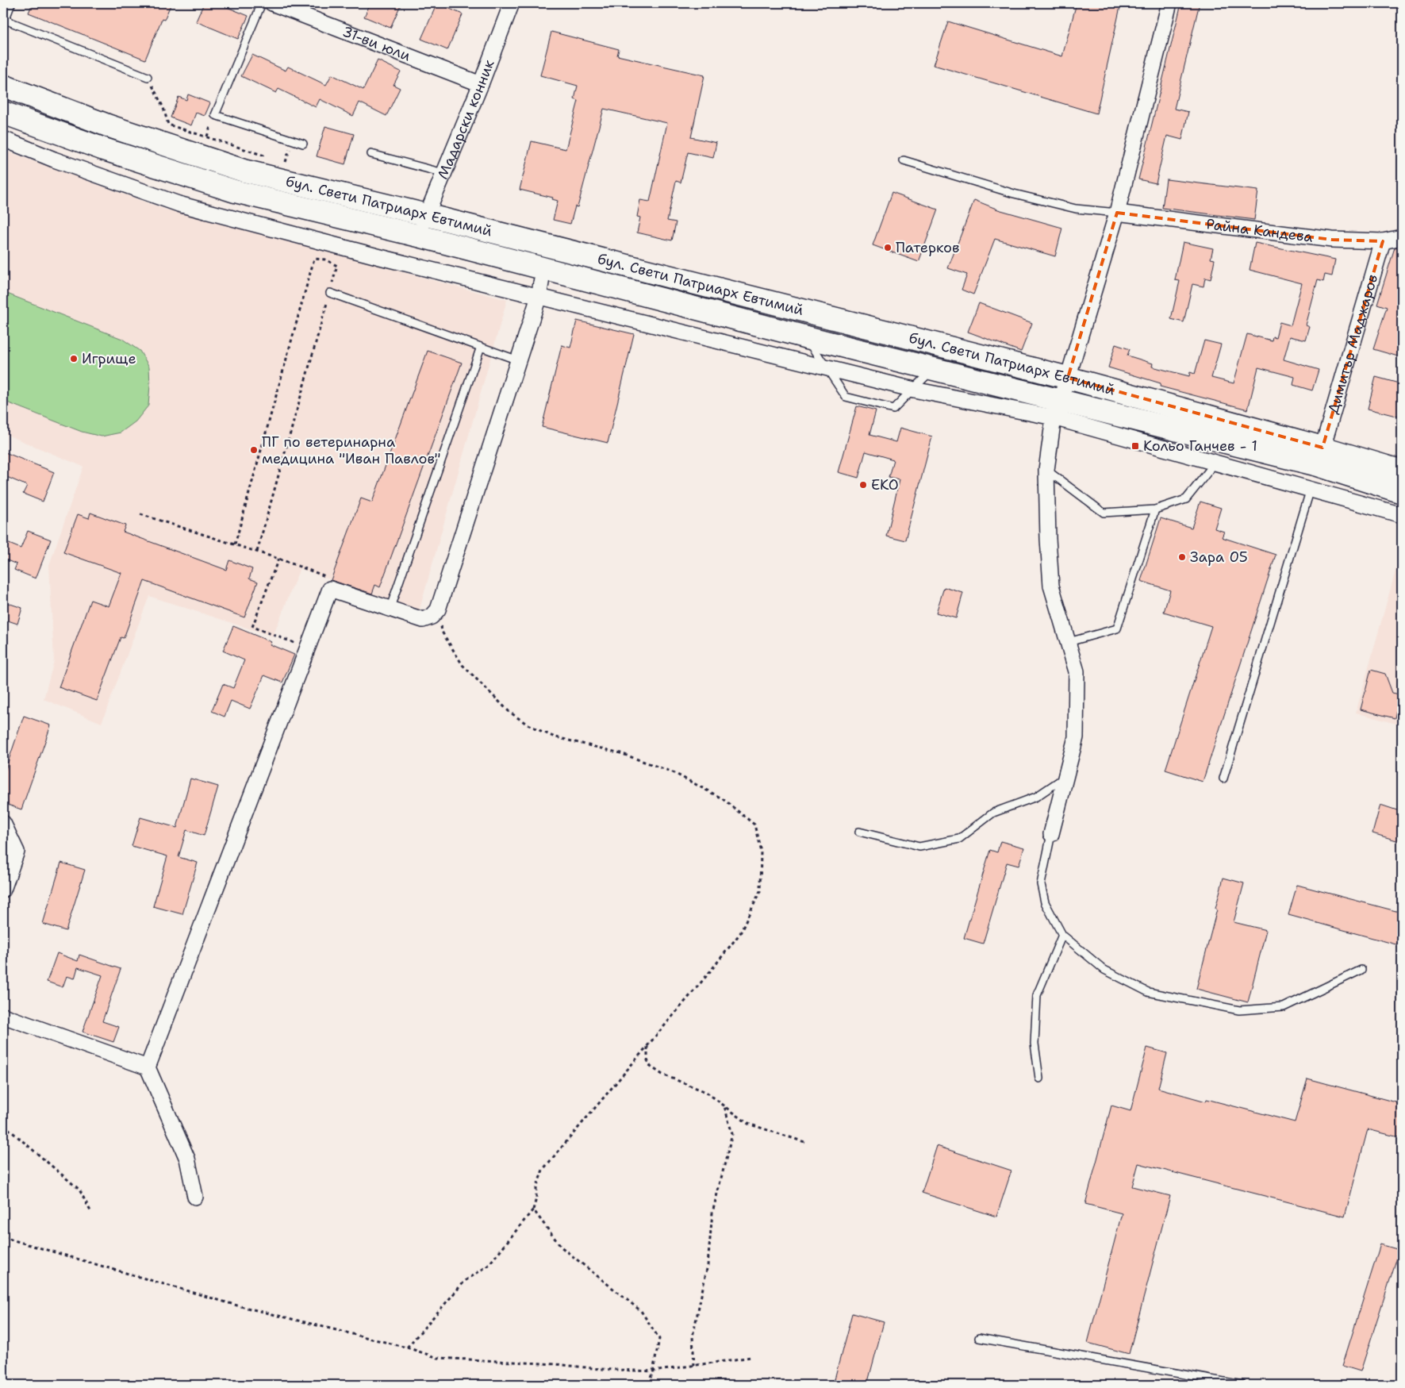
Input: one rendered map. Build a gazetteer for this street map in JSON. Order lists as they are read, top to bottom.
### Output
{
  "streets": {
    "main road": ["бул. Свети Патриарх Евтимий"],
    "street": [
      "31-ви юли",
      "Мадарски конник",
      "Райна Кандева",
      "Димитър Маджаров"
    ]
  },
  "crossings": [
    ["31-ви юли", "Мадарски конник"],
    ["Мадарски конник", "бул. Свети Патриарх Евтимий"],
    ["бул. Свети Патриарх Евтимий", "Димитър Маджаров"],
    ["Райна Кандева", "Димитър Маджаров"]
  ],
  "places": {
    "other": [
      "Патерков",
      "Игрище",
      "ПГ по ветеринарна медицина \"Иван Павлов\"",
      "EKO",
      "Зара 05"
    ],
    "transit": ["Кольо Ганчев - 1"]
  }
}
